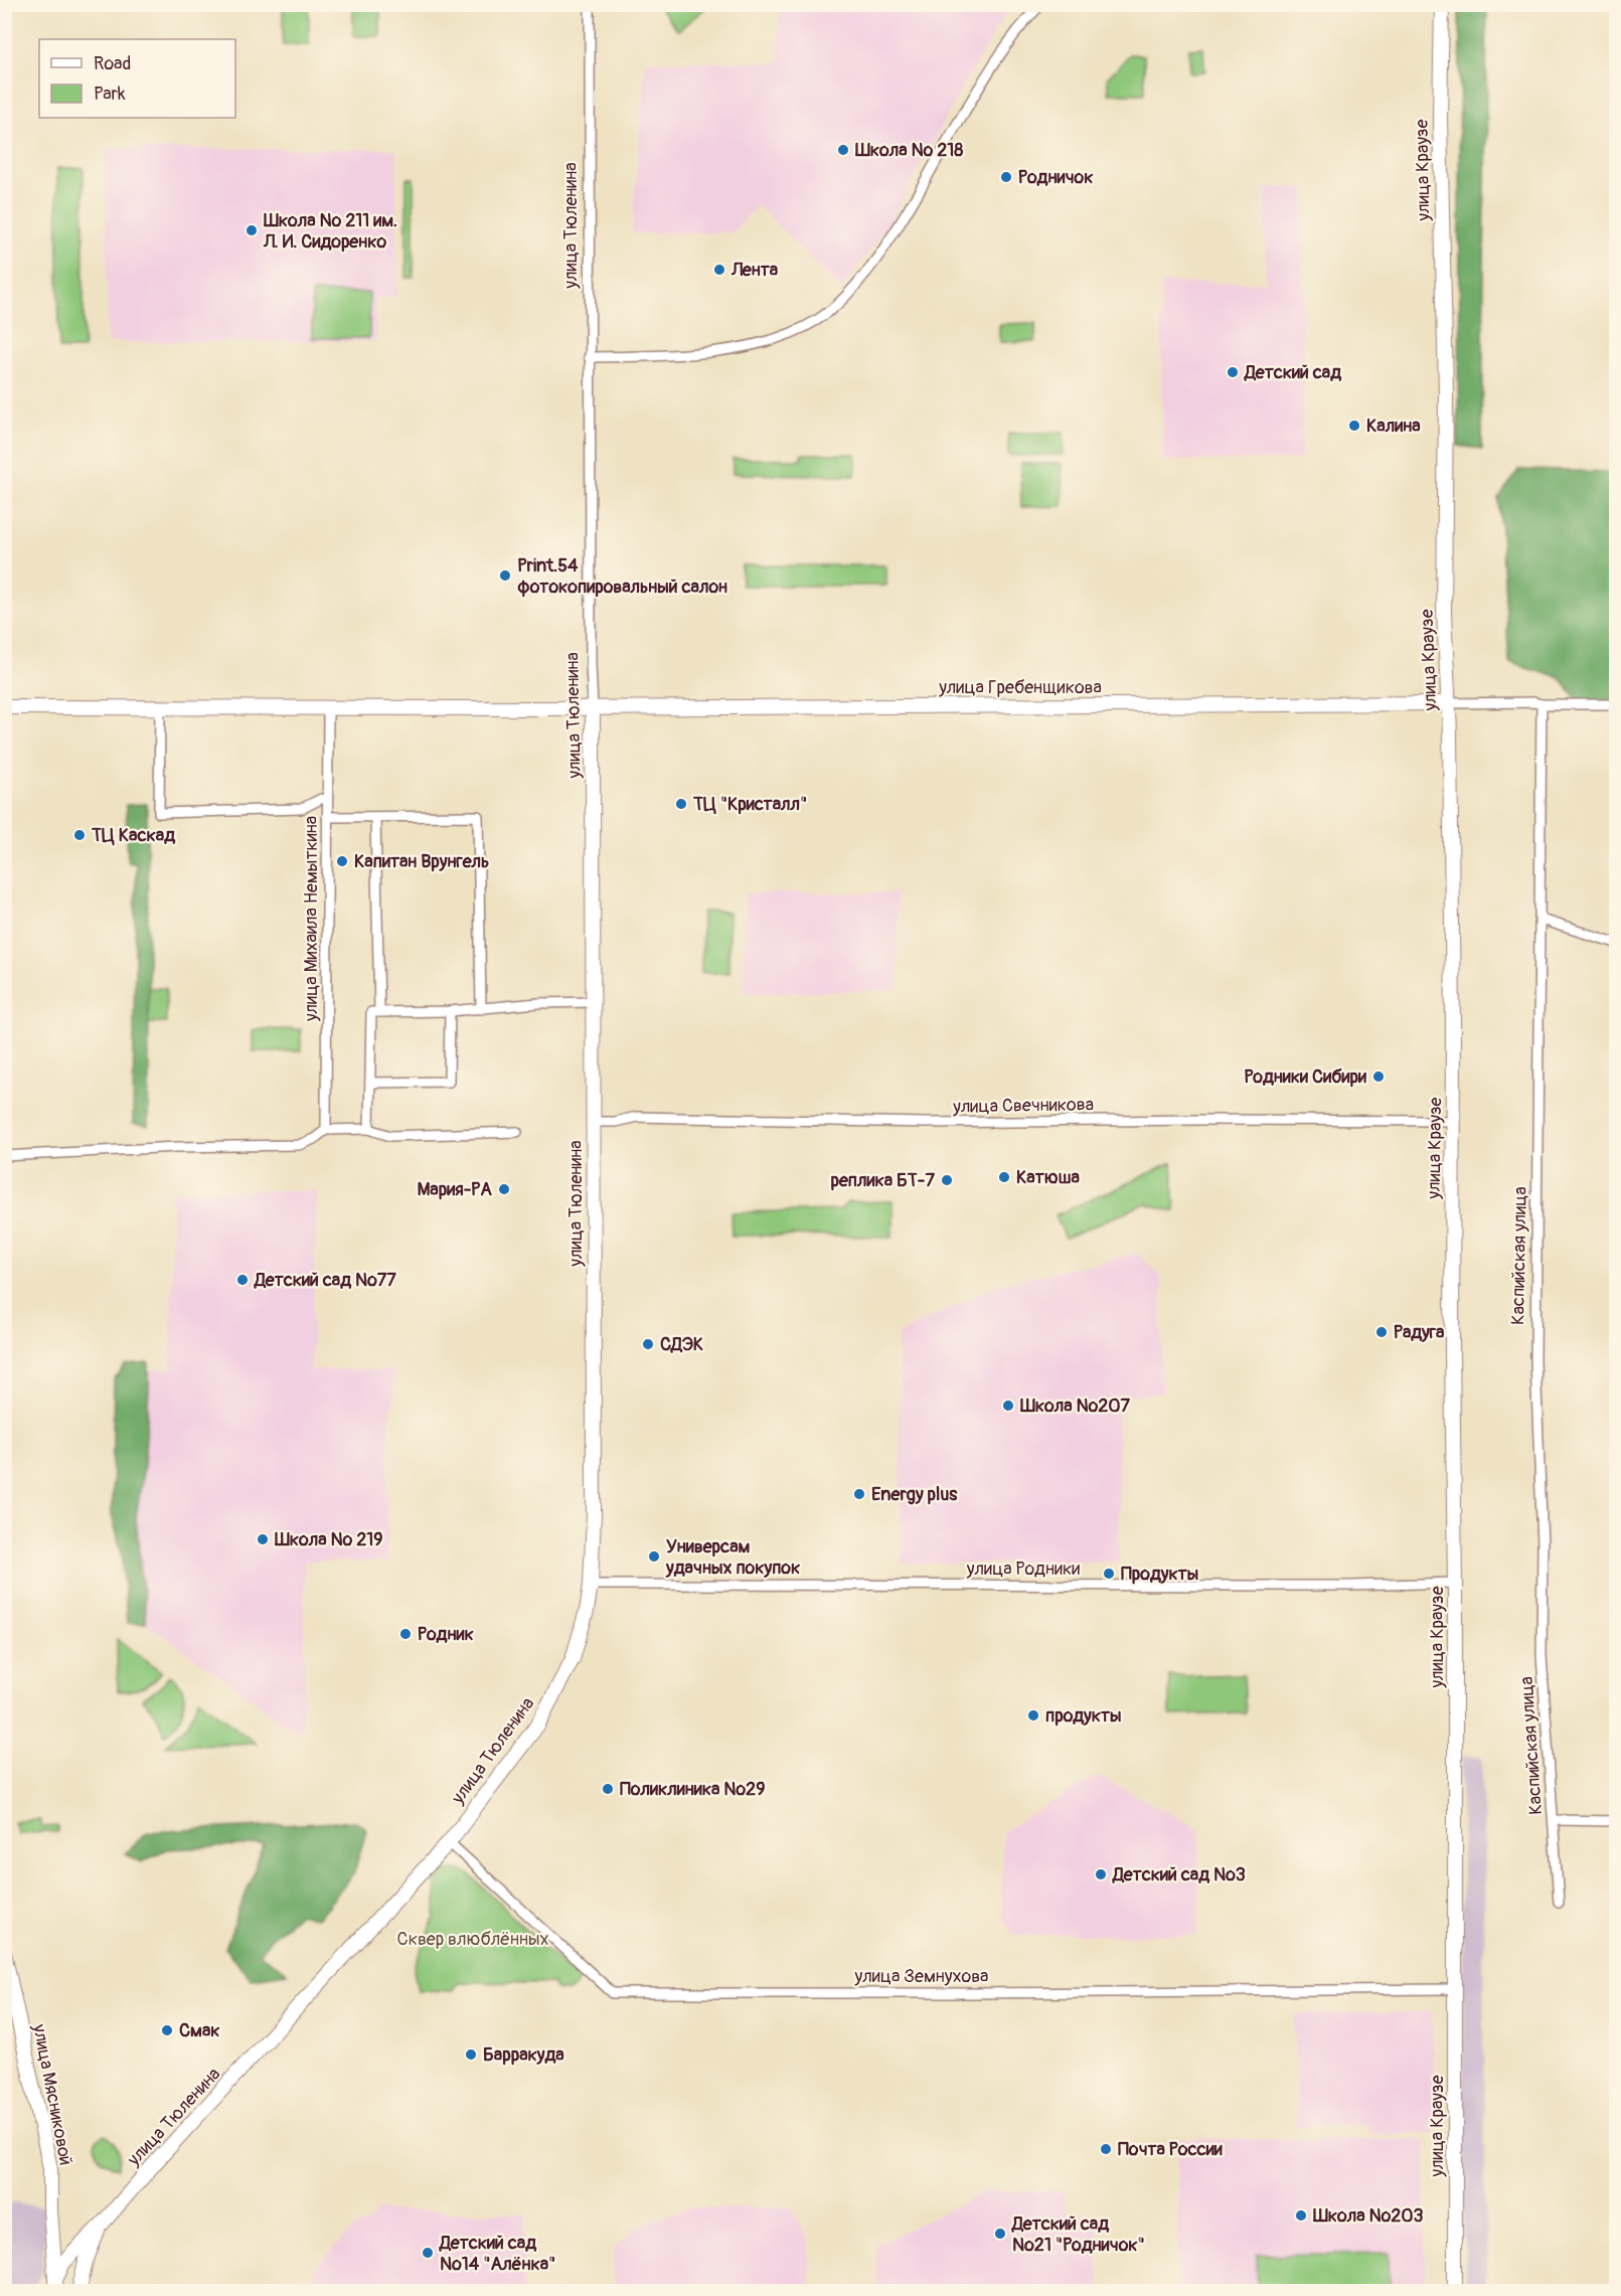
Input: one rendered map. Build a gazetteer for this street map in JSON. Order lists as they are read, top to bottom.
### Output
{
  "streets": {
    "street": [
      "улица Краузе",
      "улица Тюленина",
      "улица Гребенщикова",
      "улица Михаила Немыткина",
      "улица Свечникова",
      "Каспийская улица",
      "улица Родники",
      "улица Земнухова",
      "улица Мясниковой"
    ]
  },
  "crossings": [
    ["улица Краузе", "улица Гребенщикова"],
    ["улица Краузе", "улица Свечникова"],
    ["улица Краузе", "улица Родники"],
    ["улица Краузе", "улица Земнухова"],
    ["улица Тюленина", "улица Гребенщикова"],
    ["улица Тюленина", "улица Свечникова"],
    ["улица Тюленина", "улица Родники"],
    ["улица Тюленина", "улица Земнухова"],
    ["улица Тюленина", "улица Мясниковой"],
    ["улица Гребенщикова", "улица Михаила Немыткина"]
  ],
  "parks": ["Сквер влюблённых"],
  "places": [
    "Школа № 218",
    "Родничок",
    "Школа № 211 им. Л. И. Сидоренко",
    "Лента",
    "Детский сад",
    "Калина",
    "Print.54 фотокопировальный салон",
    "ТЦ \"Кристалл\"",
    "ТЦ Каскад",
    "Капитан Врунгель",
    "Родники Сибири",
    "Катюша",
    "реплика БТ-7",
    "Мария-РА",
    "Детский сад №77",
    "Радуга",
    "СДЭК",
    "Школа №207",
    "Energy plus",
    "Школа № 219",
    "Универсам удачных покупок",
    "Продукты",
    "Родник",
    "продукты",
    "Поликлиника №29",
    "Детский сад №3",
    "Смак",
    "Барракуда",
    "Почта России",
    "Школа №203",
    "Детский сад №21 \"Родничок\"",
    "Детский сад №14 \"Алёнка\""
  ],
  "legend": ["Road", "Park"]
}
